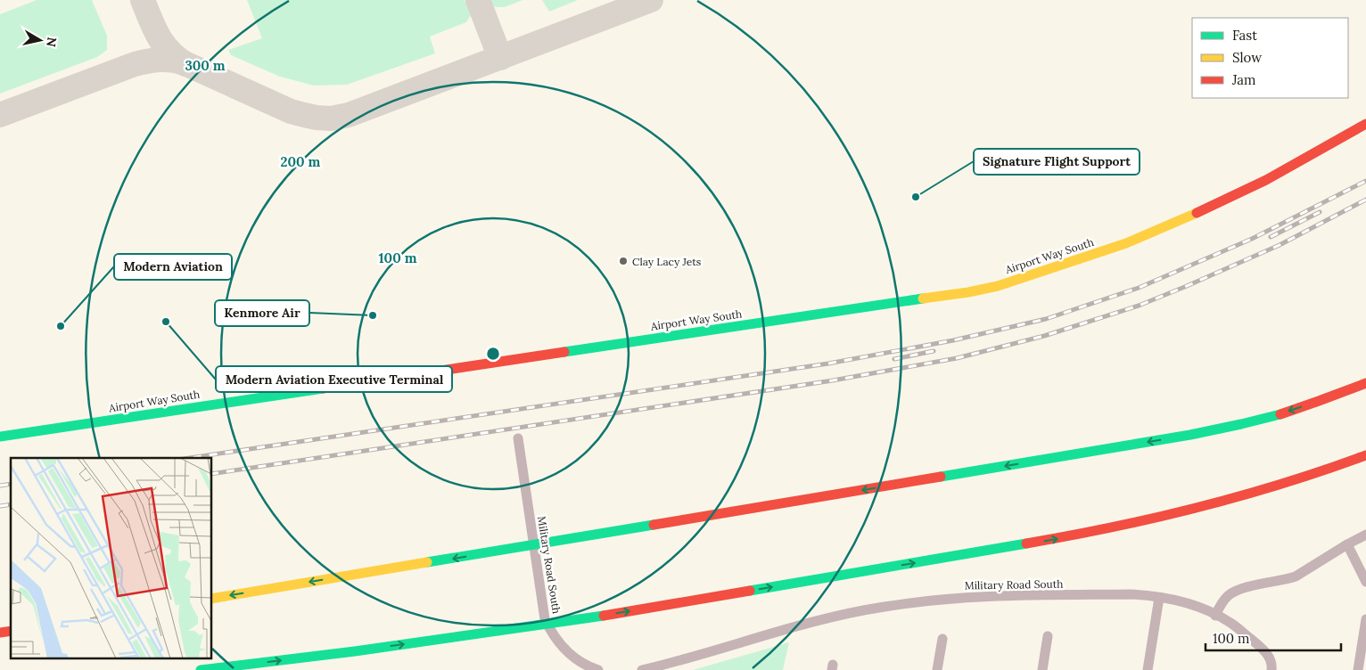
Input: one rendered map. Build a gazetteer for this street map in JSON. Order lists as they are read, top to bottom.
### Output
{
  "streets": {
    "main road": ["Airport Way South"],
    "street": ["Military Road South"]
  },
  "places": [
    "Signature Flight Support",
    "Clay Lacy Jets",
    "Kenmore Air",
    "Modern Aviation Executive Terminal",
    "Modern Aviation"
  ],
  "legend": ["Fast", "Slow", "Jam"],
  "scale_bar": "100 m",
  "north": "right",
  "rings": ["300 m", "200 m", "100 m"]
}
